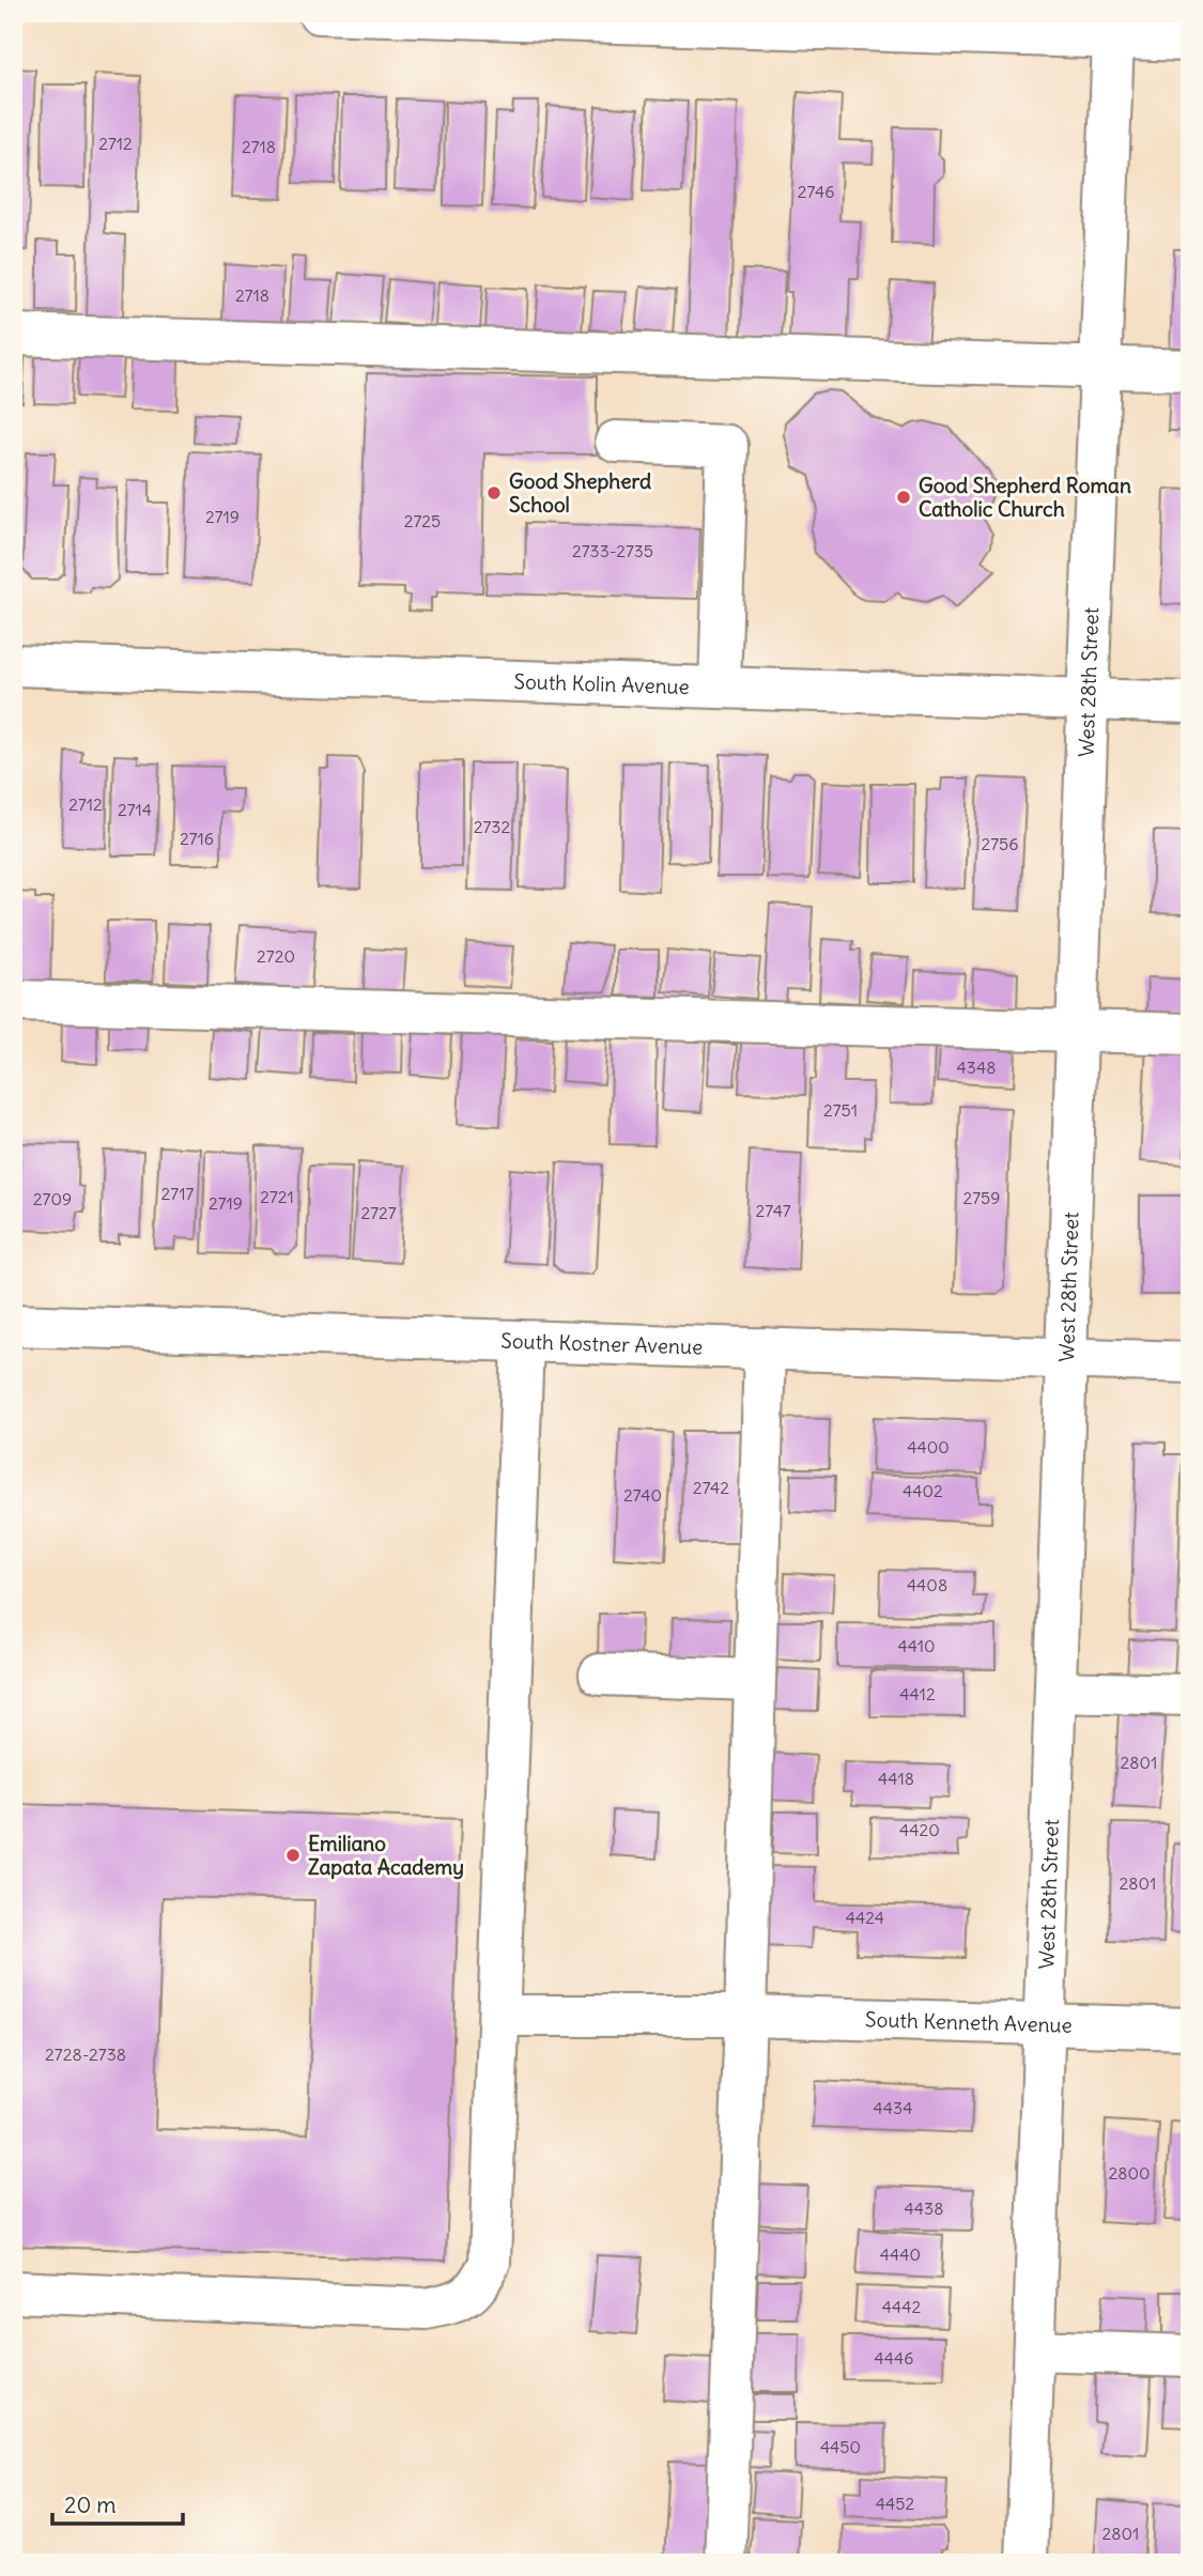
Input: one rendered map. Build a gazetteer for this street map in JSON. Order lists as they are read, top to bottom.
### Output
{
  "streets": {
    "street": [
      "West 28th Street",
      "South Kolin Avenue",
      "South Kostner Avenue",
      "South Kenneth Avenue"
    ]
  },
  "crossings": [
    ["West 28th Street", "South Kolin Avenue"],
    ["West 28th Street", "South Kostner Avenue"],
    ["West 28th Street", "South Kenneth Avenue"]
  ],
  "places": ["Good Shepherd School", "Good Shepherd Roman Catholic Church", "Emiliano Zapata Academy"],
  "house_numbers": [
    "2712",
    "2718",
    "2746",
    "2718",
    "2719",
    "2725",
    "2733-2735",
    "2712",
    "2714",
    "2732",
    "2716",
    "2756",
    "2720",
    "4348",
    "2751",
    "2717",
    "2721",
    "2759",
    "2709",
    "2719",
    "2747",
    "2727",
    "4400",
    "2742",
    "4402",
    "2740",
    "4408",
    "4410",
    "4412",
    "2801",
    "4418",
    "4420",
    "2801",
    "4424",
    "2728-2738",
    "4434",
    "2800",
    "4438",
    "4440",
    "4442",
    "4446",
    "4450",
    "4452",
    "2801"
  ],
  "scale_bar": "20 m"
}
